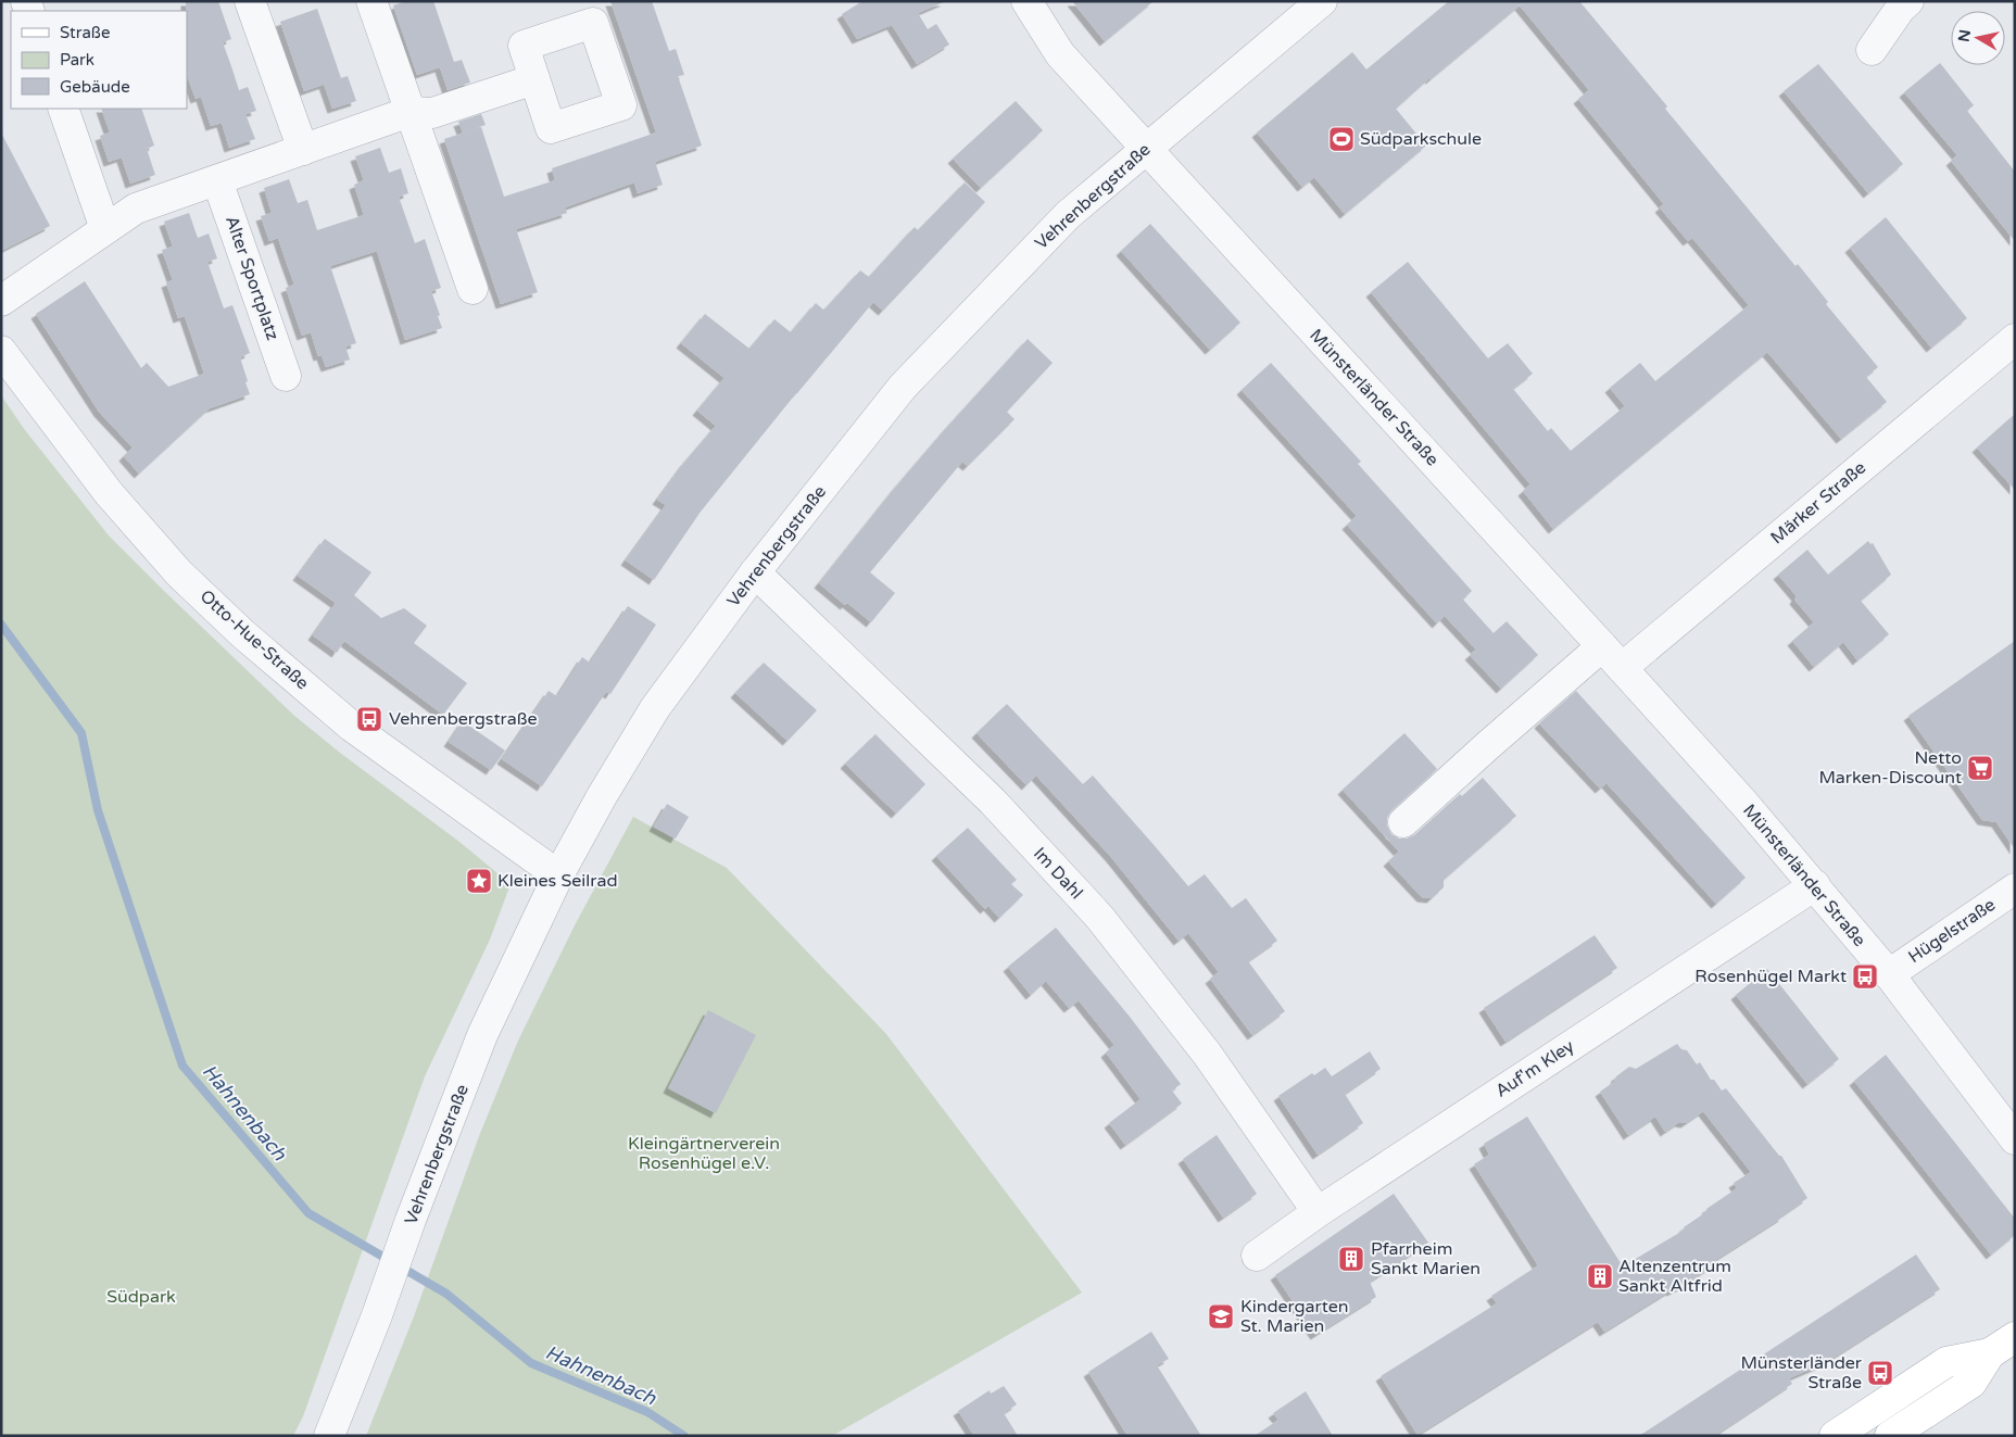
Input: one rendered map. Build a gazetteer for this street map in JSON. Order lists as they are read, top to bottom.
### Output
{
  "streets": {
    "street": [
      "Vehrenbergstraße",
      "Alter Sportplatz",
      "Münsterländer Straße",
      "Märker Straße",
      "Otto-Hue-Straße",
      "Im Dahl",
      "Hügelstraße",
      "Auf'm Kley"
    ]
  },
  "crossings": [
    ["Vehrenbergstraße", "Münsterländer Straße"],
    ["Vehrenbergstraße", "Otto-Hue-Straße"],
    ["Vehrenbergstraße", "Im Dahl"],
    ["Münsterländer Straße", "Märker Straße"],
    ["Münsterländer Straße", "Hügelstraße"],
    ["Münsterländer Straße", "Auf'm Kley"],
    ["Im Dahl", "Auf'm Kley"]
  ],
  "water": ["Hahnenbach"],
  "parks": ["Kleingärtnerverein Rosenhügel e.V.", "Südpark"],
  "places": {
    "sports": ["Südparkschule"],
    "bus stop": ["Vehrenbergstraße", "Rosenhügel Markt", "Münsterländer Straße"],
    "supermarket": ["Netto Marken-Discount"],
    "place": ["Kleines Seilrad"],
    "building": ["Pfarrheim Sankt Marien", "Altenzentrum Sankt Altfrid"],
    "school or university": ["Kindergarten St. Marien"]
  },
  "legend": ["Straße", "Park", "Gebäude"],
  "north": "left"
}
